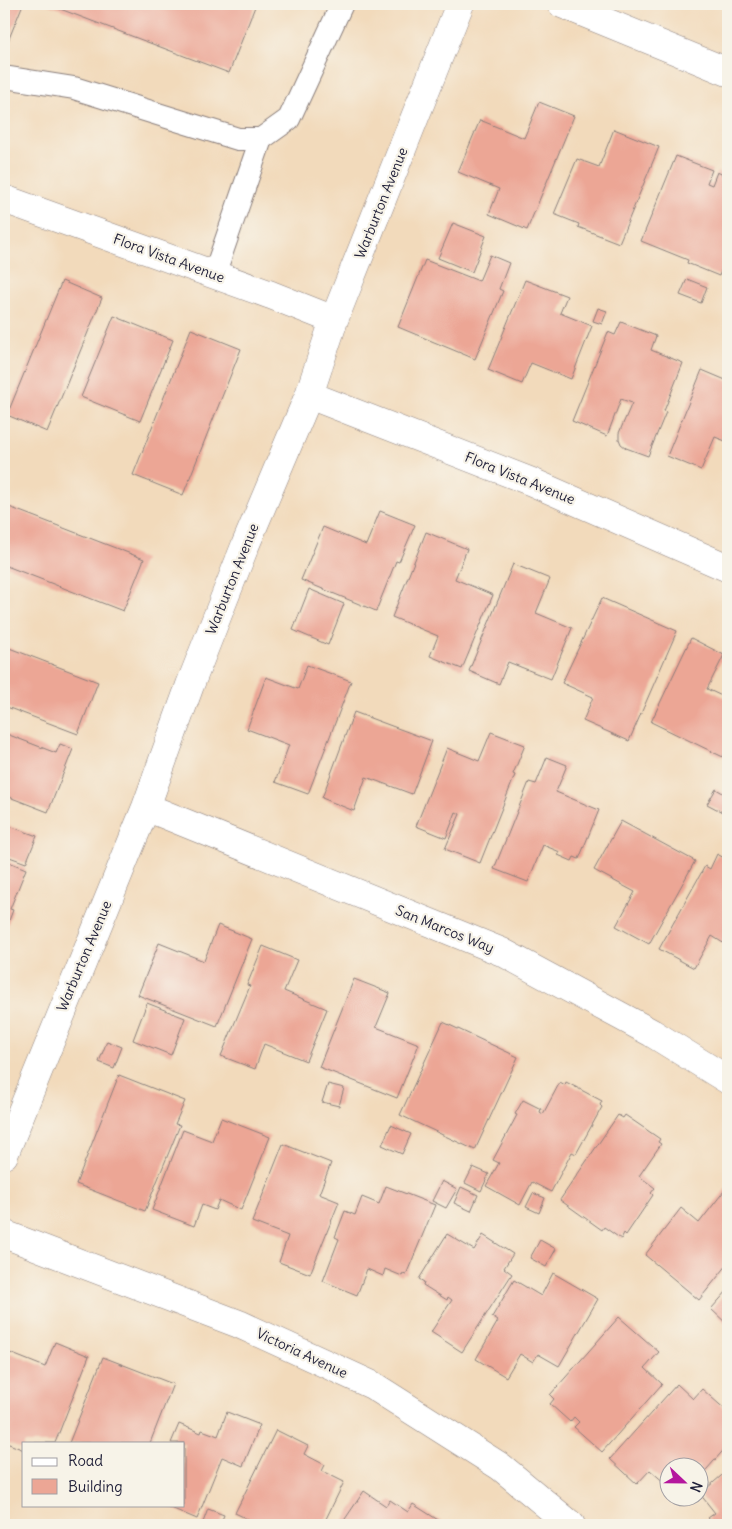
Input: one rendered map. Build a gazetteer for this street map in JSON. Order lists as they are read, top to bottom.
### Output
{
  "streets": {
    "street": [
      "Warburton Avenue",
      "Flora Vista Avenue",
      "San Marcos Way",
      "Victoria Avenue"
    ]
  },
  "crossings": [
    ["Warburton Avenue", "Flora Vista Avenue"],
    ["Warburton Avenue", "San Marcos Way"]
  ],
  "legend": ["Road", "Building"],
  "north": "right"
}
